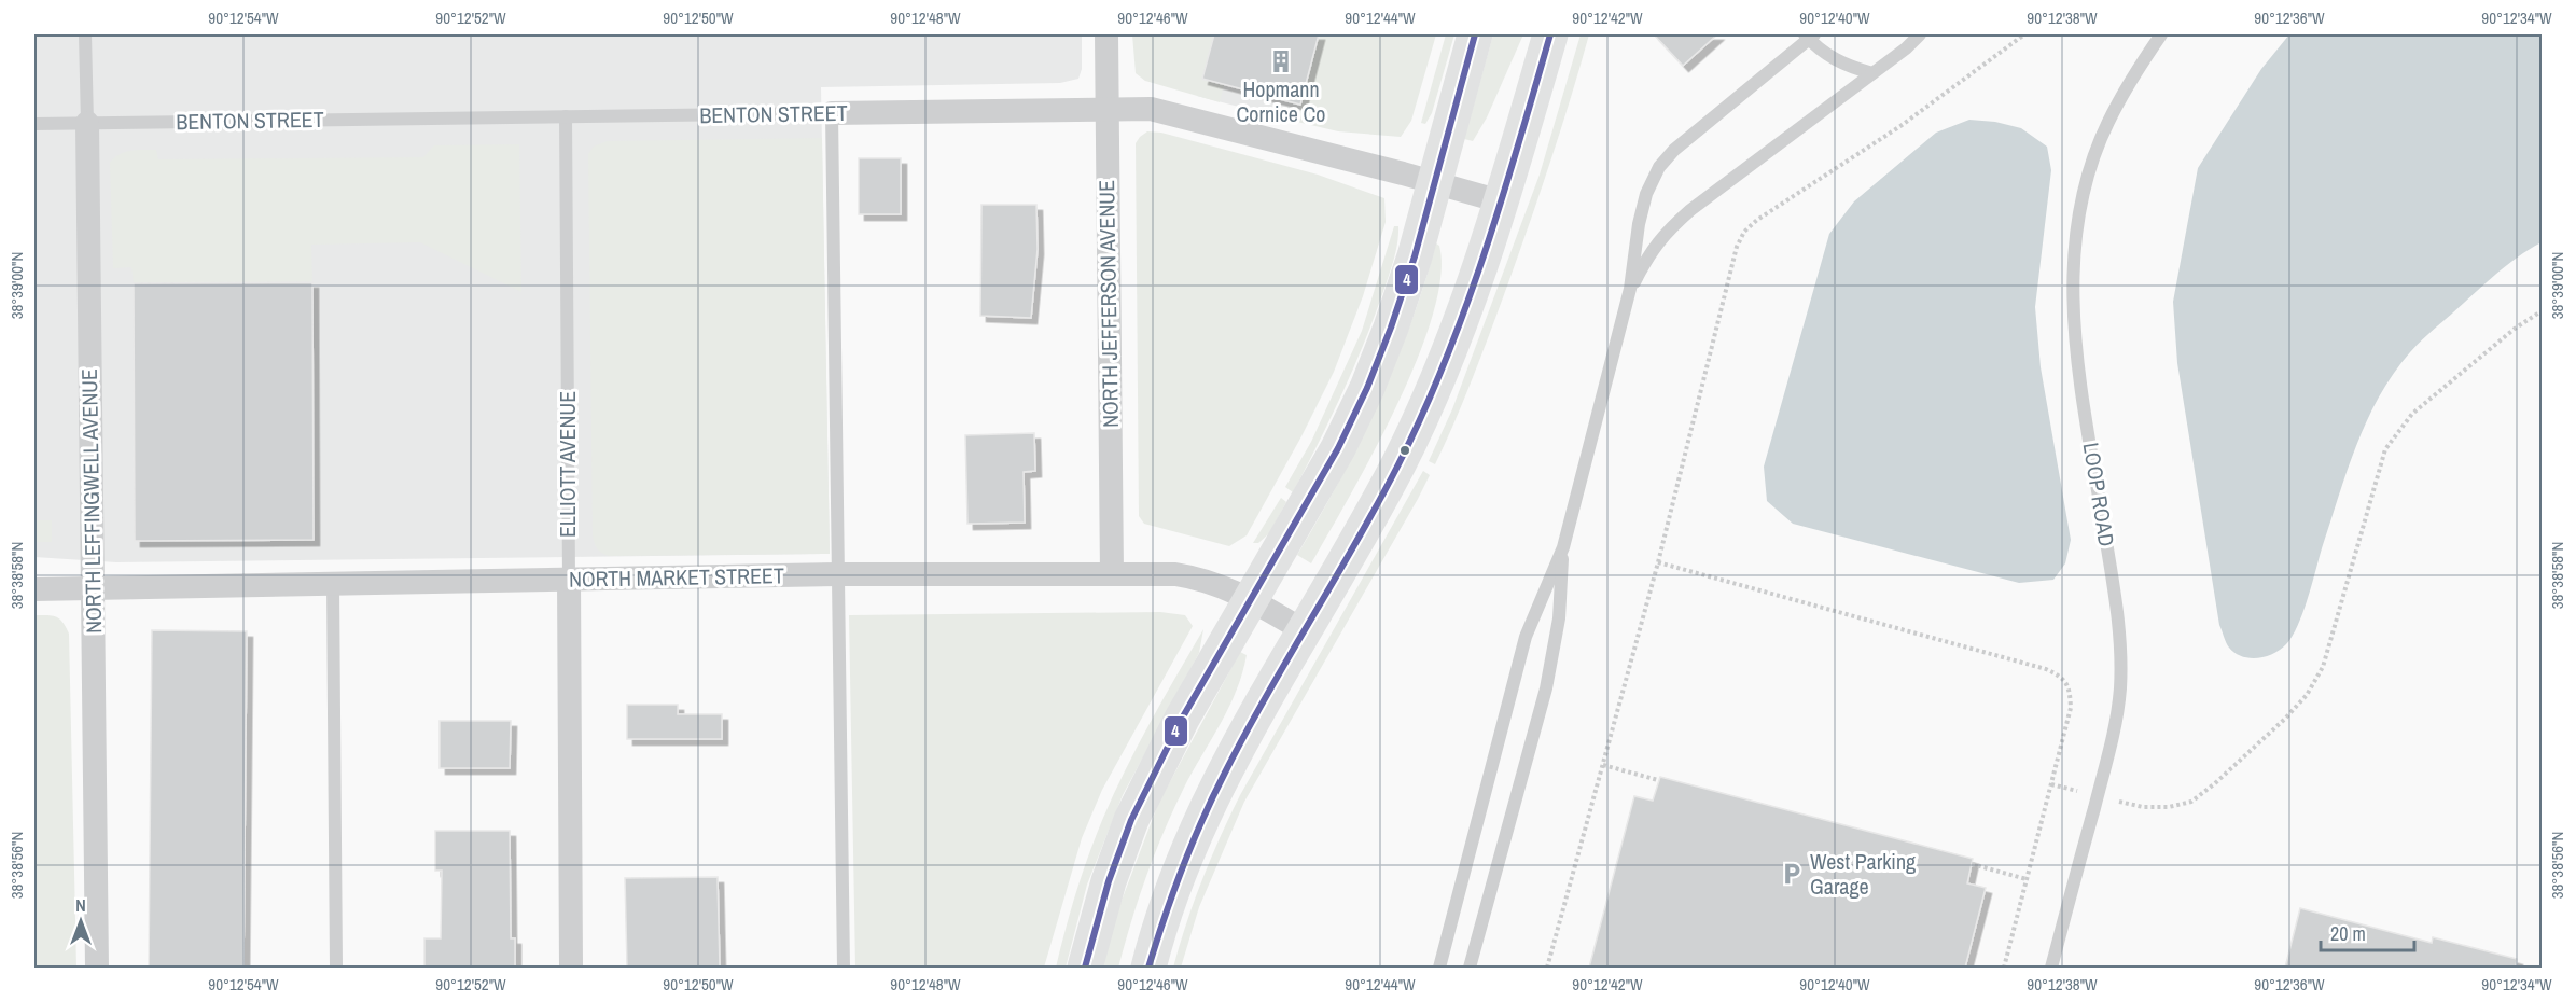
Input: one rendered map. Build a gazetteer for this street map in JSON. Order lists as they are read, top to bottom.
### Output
{
  "streets": {
    "street": [
      "BENTON STREET",
      "NORTH JEFFERSON AVENUE",
      "ELLIOTT AVENUE",
      "NORTH LEFFINGWELL AVENUE",
      "NORTH MARKET STREET"
    ],
    "lane": ["LOOP ROAD"]
  },
  "crossings": [
    ["BENTON STREET", "NORTH JEFFERSON AVENUE"],
    ["BENTON STREET", "ELLIOTT AVENUE"],
    ["BENTON STREET", "NORTH LEFFINGWELL AVENUE"],
    ["NORTH JEFFERSON AVENUE", "NORTH MARKET STREET"],
    ["ELLIOTT AVENUE", "NORTH MARKET STREET"],
    ["NORTH LEFFINGWELL AVENUE", "NORTH MARKET STREET"]
  ],
  "places": {
    "building": ["Hopmann Cornice Co"],
    "parking": ["West Parking Garage"]
  },
  "lines": ["transit line 4"],
  "scale_bar": "20 m",
  "north": "top",
  "coordinates": [
    "90°12'54\"W",
    "90°12'52\"W",
    "90°12'50\"W",
    "90°12'48\"W",
    "90°12'46\"W",
    "90°12'44\"W",
    "90°12'42\"W",
    "90°12'40\"W",
    "90°12'38\"W",
    "90°12'36\"W",
    "90°12'34\"W",
    "38°39'00\"N",
    "38°38'58\"N",
    "38°38'56\"N"
  ]
}
